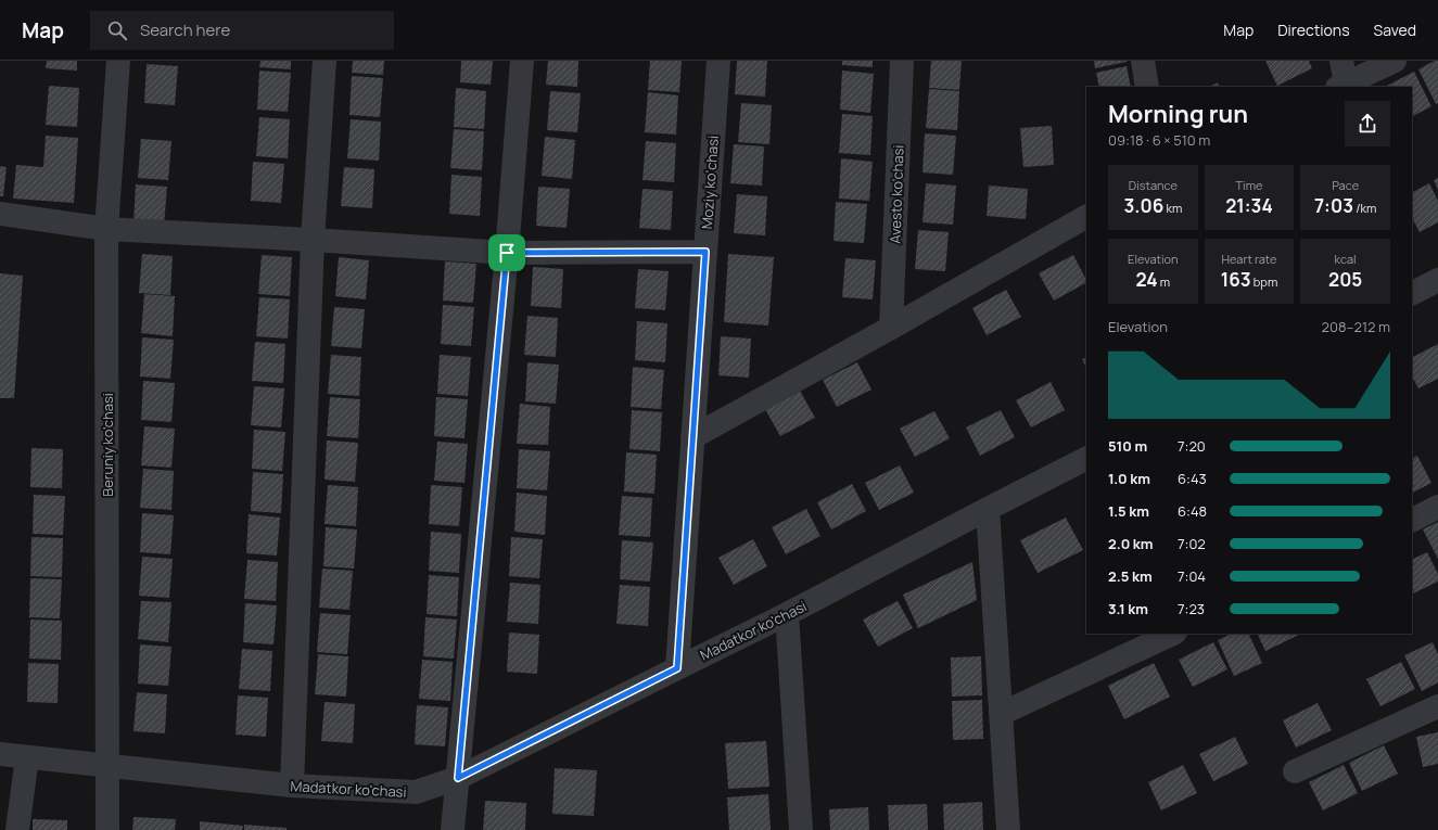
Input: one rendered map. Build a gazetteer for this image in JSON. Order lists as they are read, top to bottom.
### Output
{
  "streets": {
    "street": [
      "Moziy ko‘chasi",
      "Avesto ko'chasi",
      "Beruniy ko'chasi",
      "Madatkor ko'chasi"
    ]
  },
  "crossings": [
    ["Moziy ko‘chasi", "Madatkor ko'chasi"],
    ["Beruniy ko'chasi", "Madatkor ko'chasi"]
  ],
  "page": {
    "header": "Map",
    "search": "Search here",
    "nav": ["Map", "Directions", "Saved"],
    "heading": ["Morning run", "09:18 · 6 × 510 m"],
    "stats": [
      ["Distance", "3.06 km"],
      ["Time", "21:34"],
      ["Pace", "7:03 /km"],
      ["Elevation", "24 m"],
      ["Heart rate", "163 bpm"],
      ["kcal", "205"]
    ],
    "chart": ["Elevation", "208–212 m"],
    "list": [
      {
        "name": "510 m",
        "note": "7:20"
      },
      {
        "name": "1.0 km",
        "note": "6:43"
      },
      {
        "name": "1.5 km",
        "note": "6:48"
      },
      {
        "name": "2.0 km",
        "note": "7:02"
      },
      {
        "name": "2.5 km",
        "note": "7:04"
      },
      {
        "name": "3.1 km",
        "note": "7:23"
      }
    ]
  }
}
